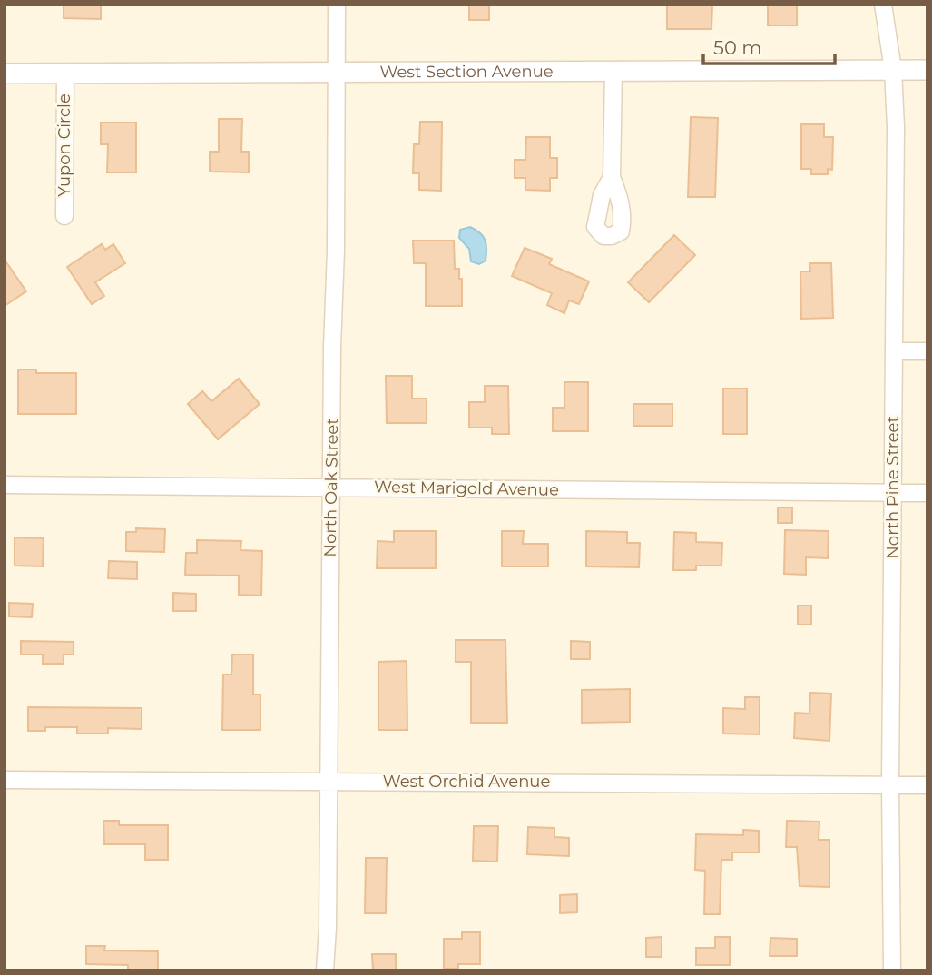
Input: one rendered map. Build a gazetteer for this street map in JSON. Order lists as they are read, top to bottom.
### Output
{
  "streets": {
    "street": [
      "West Section Avenue",
      "Yupon Circle",
      "North Oak Street",
      "North Pine Street",
      "West Marigold Avenue",
      "West Orchid Avenue"
    ]
  },
  "crossings": [
    ["West Section Avenue", "Yupon Circle"],
    ["West Section Avenue", "North Oak Street"],
    ["West Section Avenue", "North Pine Street"],
    ["North Oak Street", "West Marigold Avenue"],
    ["North Oak Street", "West Orchid Avenue"],
    ["North Pine Street", "West Marigold Avenue"],
    ["North Pine Street", "West Orchid Avenue"]
  ],
  "scale_bar": "50 m"
}
